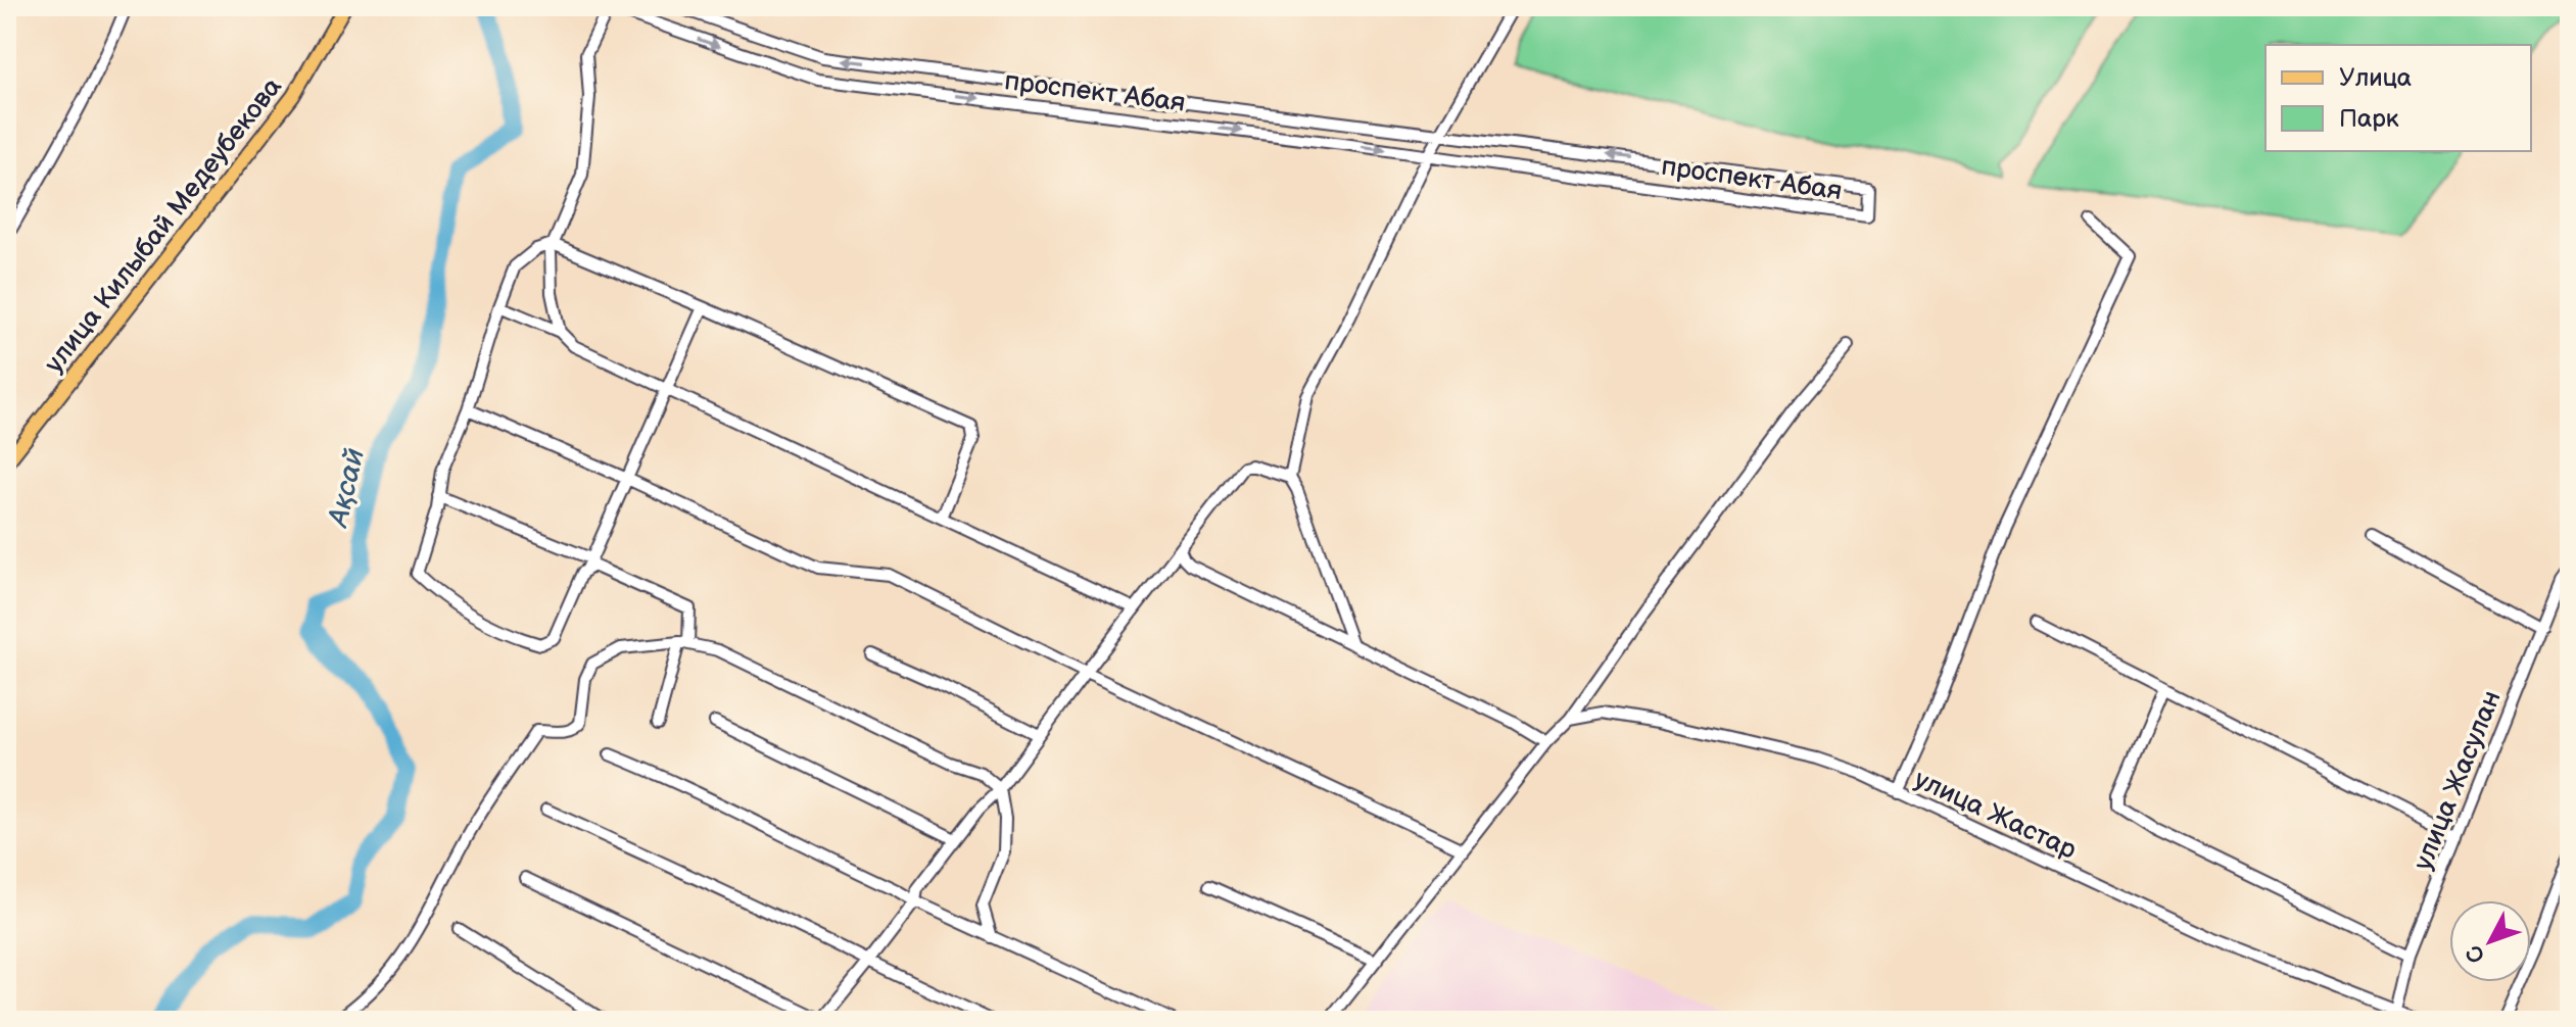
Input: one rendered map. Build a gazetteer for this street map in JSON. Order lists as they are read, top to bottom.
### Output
{
  "streets": {
    "main road": ["улица Килыбай Медеубекова"],
    "street": ["проспект Абая", "улица Жасулан", "улица Жастар"]
  },
  "crossings": [
    ["улица Жасулан", "улица Жастар"]
  ],
  "water": ["Ақсай"],
  "legend": ["Улица", "Парк"],
  "north": "bottom left"
}
